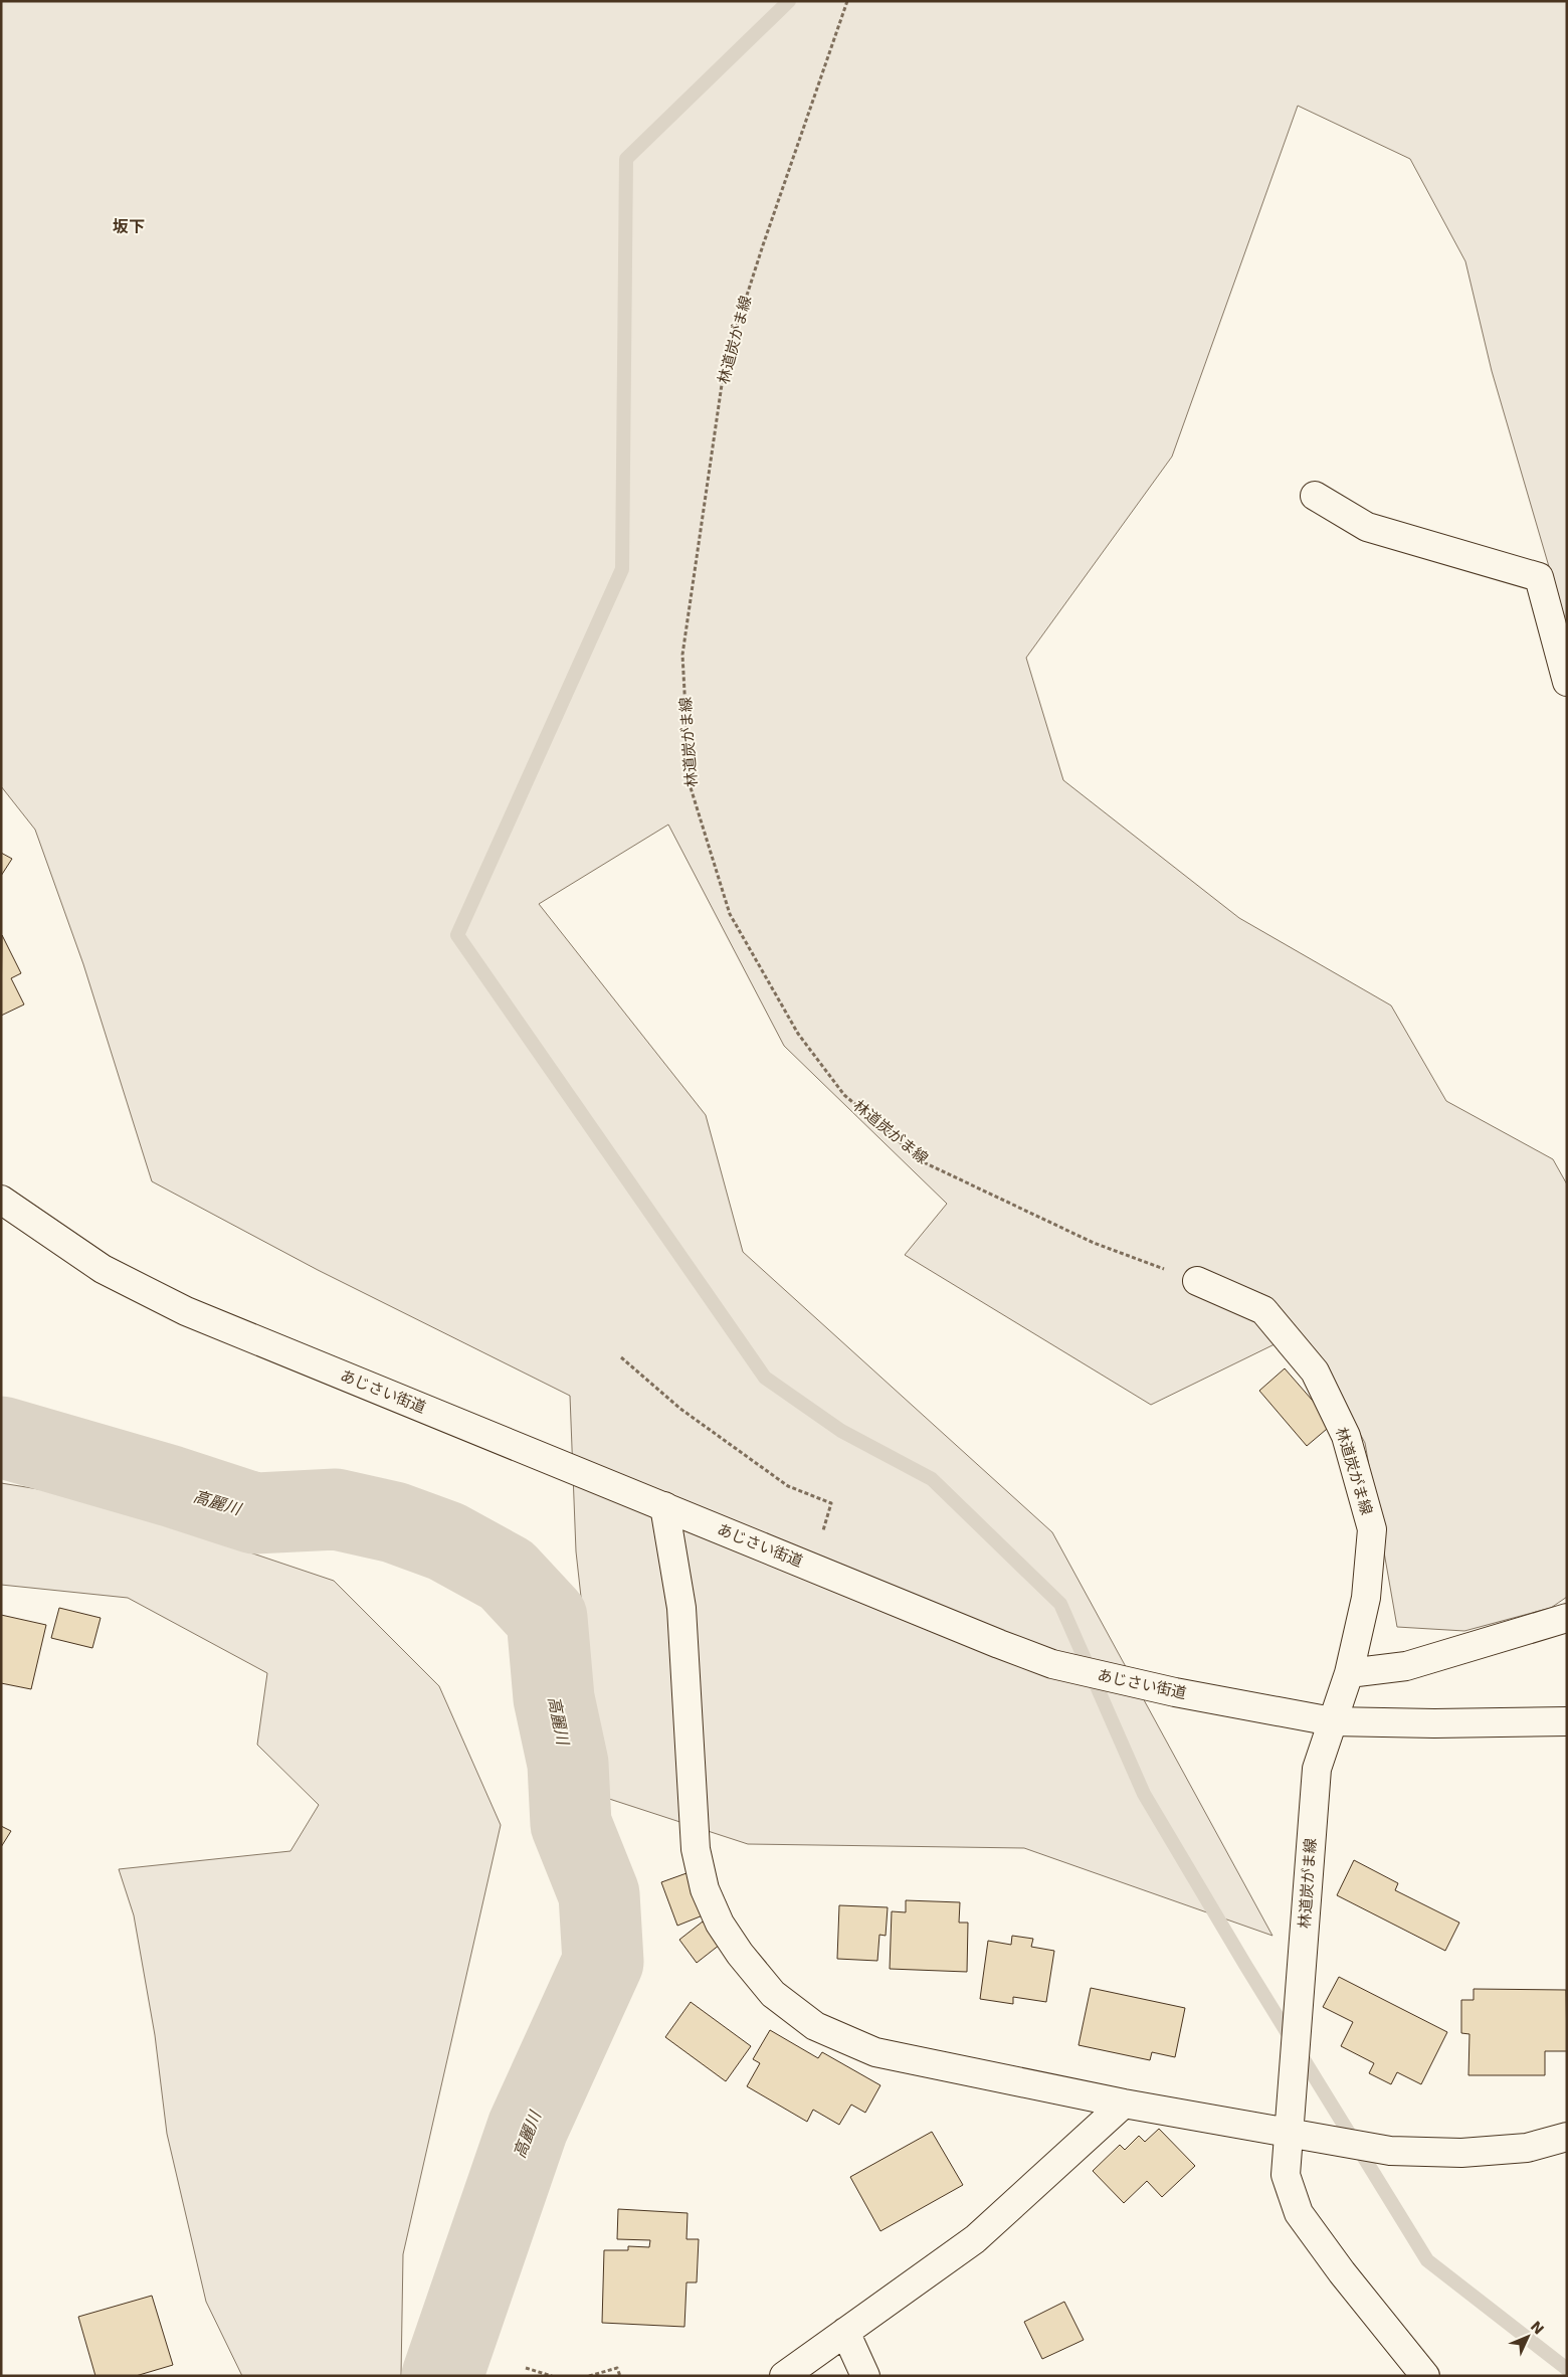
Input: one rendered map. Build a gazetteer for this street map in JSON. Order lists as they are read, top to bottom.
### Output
{
  "streets": {
    "main road": ["林道炭がま線", "あじさい街道"]
  },
  "crossings": [
    ["林道炭がま線", "あじさい街道"]
  ],
  "districts": ["坂下"],
  "water": ["高麗川"],
  "north": "top right"
}
